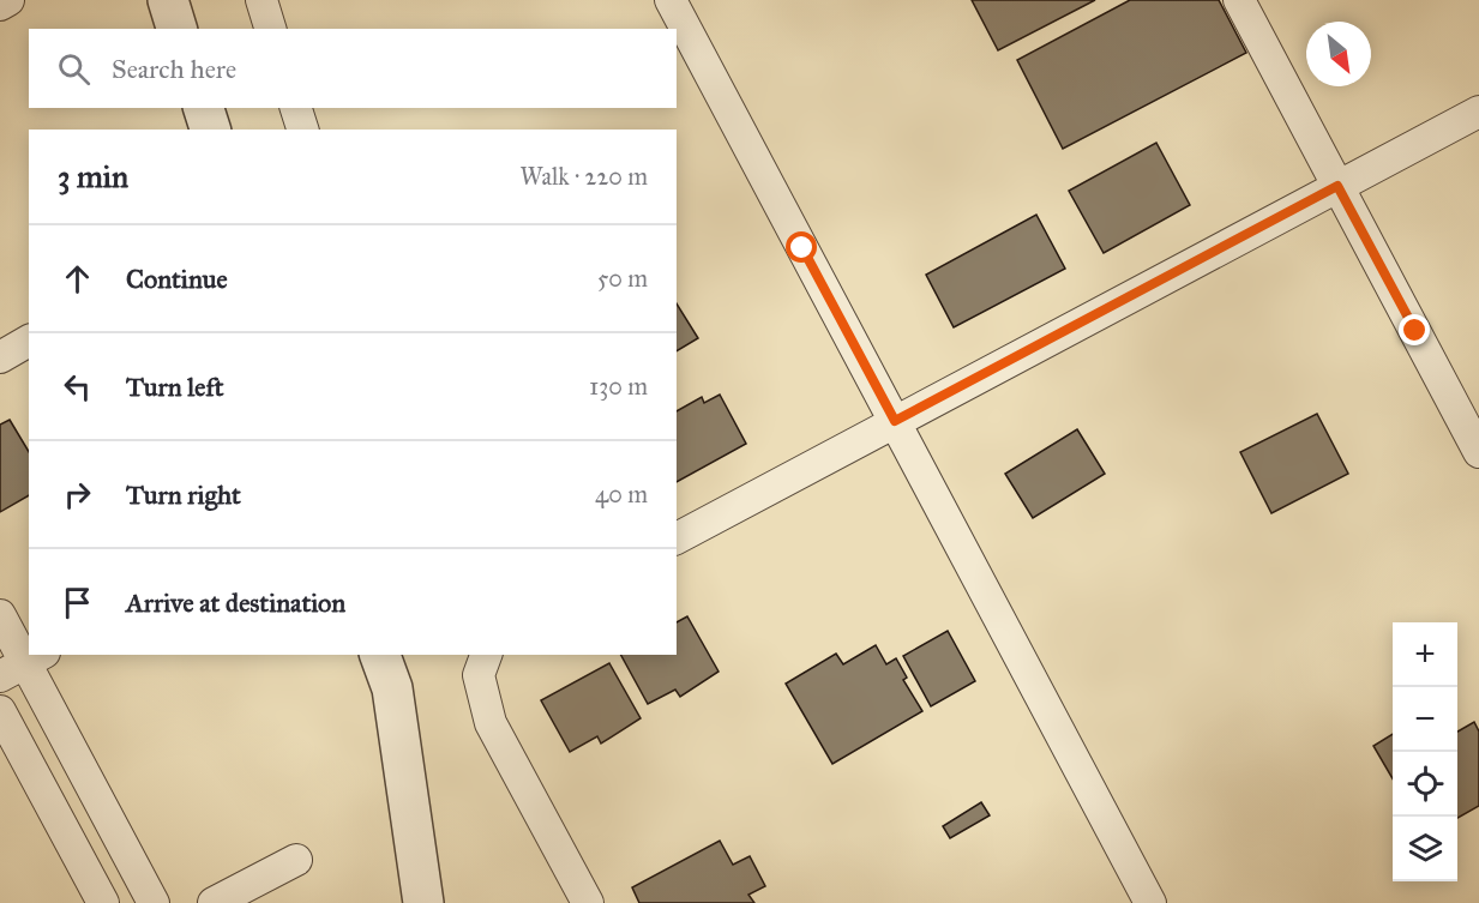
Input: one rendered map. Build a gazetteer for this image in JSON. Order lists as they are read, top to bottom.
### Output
{
  "north": "bottom right",
  "page": {
    "search": "Search here",
    "heading": ["3 min", "Walk · 220 m"],
    "list": [
      ["Continue", "50 m"],
      ["Turn left", "130 m"],
      ["Turn right", "40 m"],
      "Arrive at destination"
    ],
    "map_buttons": ["+", "−"]
  }
}
